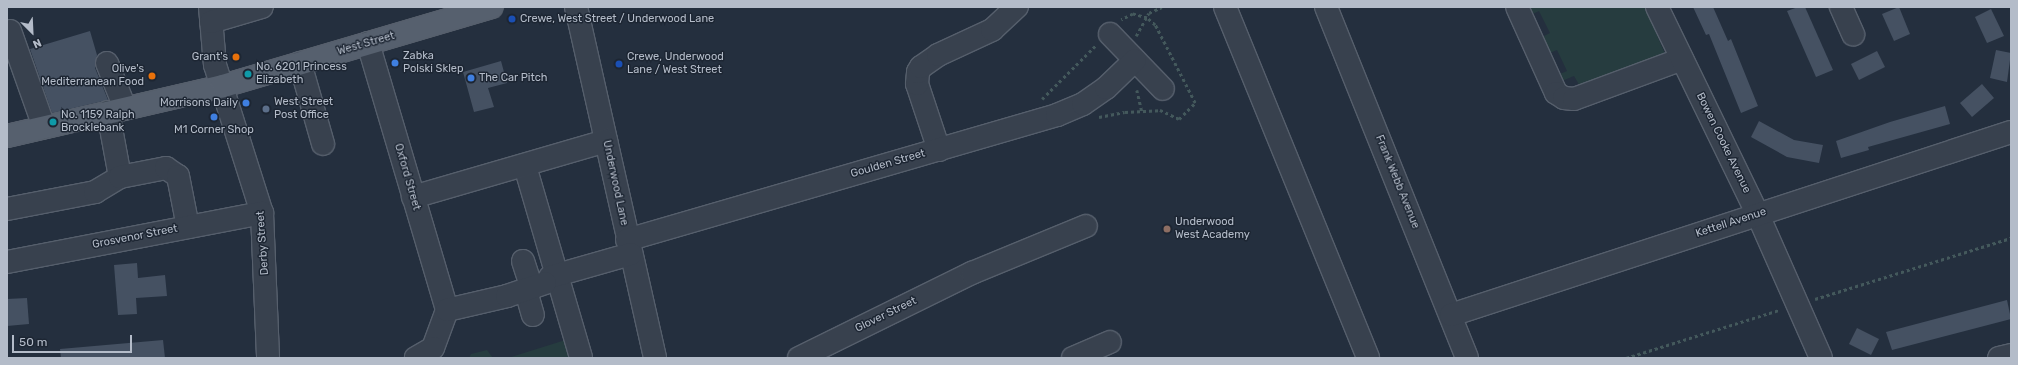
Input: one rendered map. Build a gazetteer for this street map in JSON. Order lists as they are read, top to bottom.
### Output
{
  "streets": {
    "main road": ["West Street"],
    "street": [
      "Bowen Cooke Avenue",
      "Goulden Street",
      "Oxford Street",
      "Frank Webb Avenue",
      "Underwood Lane",
      "Kettell Avenue",
      "Grosvenor Street",
      "Derby Street",
      "Glover Street"
    ]
  },
  "crossings": [
    ["West Street", "Oxford Street"],
    ["West Street", "Derby Street"],
    ["Bowen Cooke Avenue", "Kettell Avenue"],
    ["Goulden Street", "Underwood Lane"],
    ["Frank Webb Avenue", "Kettell Avenue"],
    ["Grosvenor Street", "Derby Street"]
  ],
  "places": [
    "Crewe, West Street / Underwood Lane",
    "Grant's",
    "Zabka Polski Sklep",
    "Crewe, Underwood Lane / West Street",
    "No. 6201 Princess Elizabeth",
    "Olive's Mediterranean Food",
    "The Car Pitch",
    "Morrisons Daily",
    "West Street Post Office",
    "M1 Corner Shop",
    "No. 1159 Ralph Brocklebank",
    "Underwood West Academy"
  ],
  "scale_bar": "50 m",
  "north": "bottom right"
}
